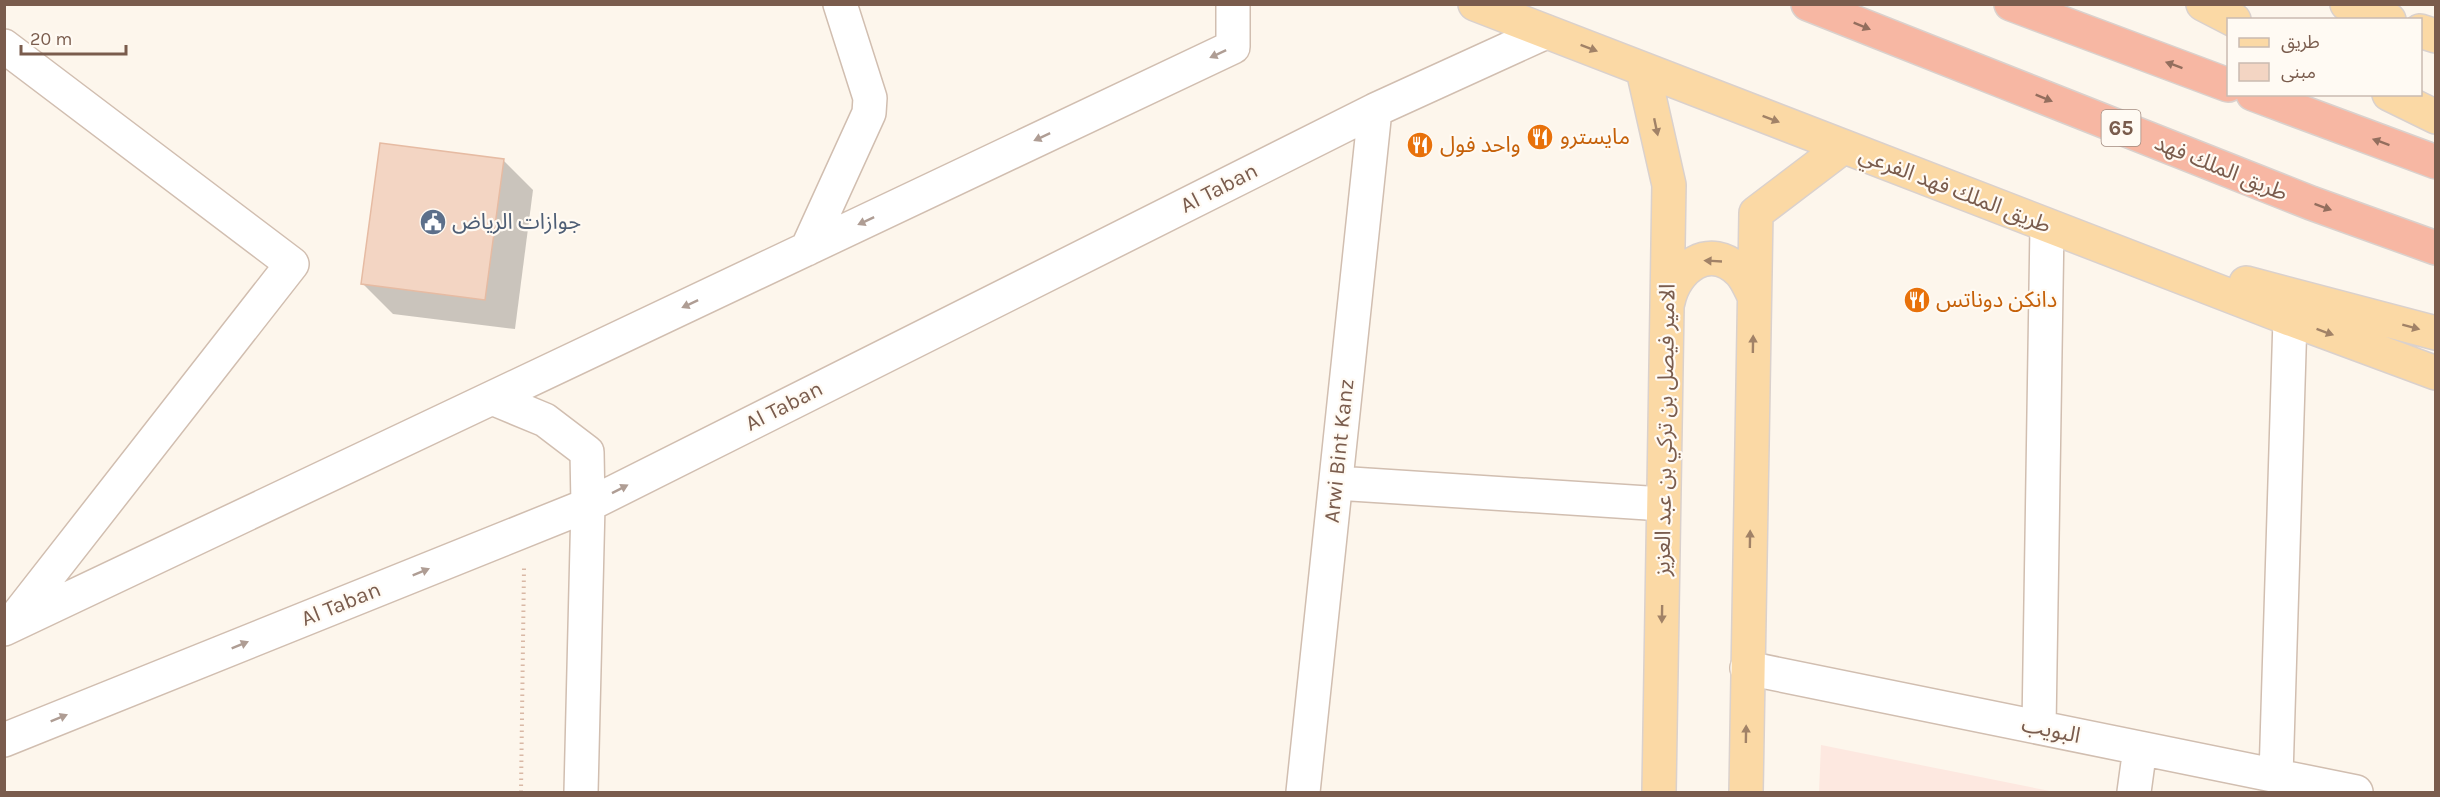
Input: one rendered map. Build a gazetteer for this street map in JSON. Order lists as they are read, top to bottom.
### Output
{
  "streets": {
    "highway": ["65", "طريق الملك فهد"],
    "main road": ["طريق الملك فهد الفرعي", "الامير فيصل بن تركي بن عبد العزيز"],
    "street": ["Al Taban", "Arwi Bint Kanz", "البويب"]
  },
  "crossings": [
    ["Al Taban", "طريق الملك فهد الفرعي"],
    ["Al Taban", "Arwi Bint Kanz"],
    ["طريق الملك فهد الفرعي", "الامير فيصل بن تركي بن عبد العزيز"]
  ],
  "places": {
    "restaurant": ["مايسترو", "واحد فول", "دانكن دوناتس"],
    "public building": ["جوازات الرياض"]
  },
  "legend": ["طريق", "مبنى"],
  "scale_bar": "20 m"
}
